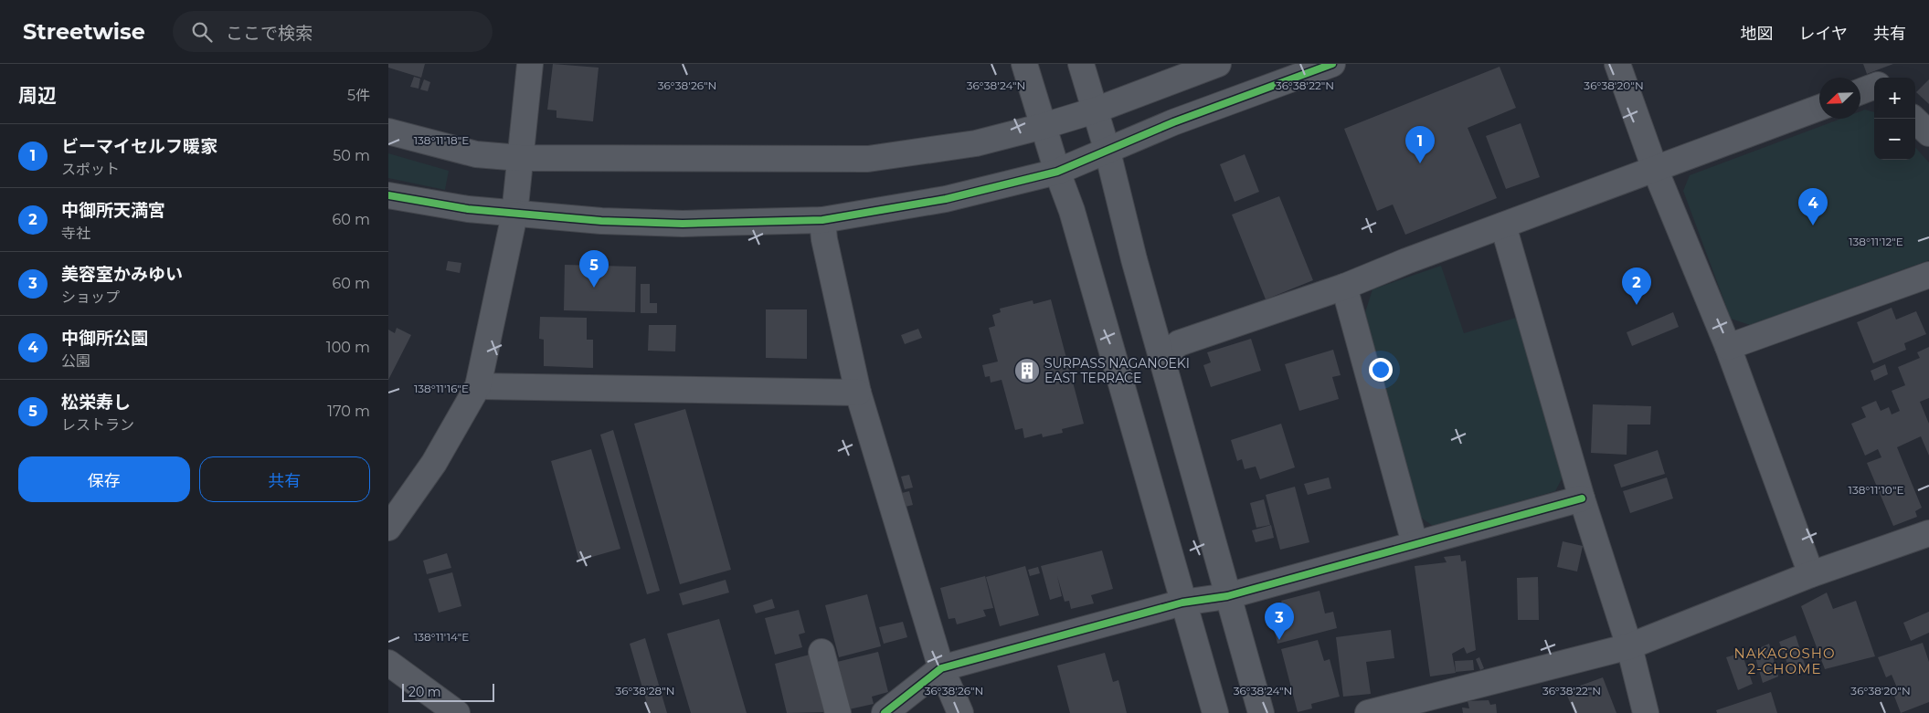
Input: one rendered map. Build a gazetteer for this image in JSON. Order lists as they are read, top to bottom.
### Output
{
  "districts": ["NAKAGOSHO 2-CHOME"],
  "places": {
    "building": ["SURPASS NAGANOEKI EAST TERRACE"]
  },
  "scale_bar": "20 m",
  "north": "bottom left",
  "page": {
    "header": "Streetwise",
    "search": "ここで検索",
    "nav": ["地図", "レイヤ", "共有"],
    "heading": ["周辺", "5件"],
    "map_buttons": ["+", "−"],
    "list": [
      {
        "mark": "1",
        "name": "ビーマイセルフ暖家",
        "note": "スポット",
        "value": "50 m"
      },
      {
        "mark": "2",
        "name": "中御所天満宮",
        "note": "寺社",
        "value": "60 m"
      },
      {
        "mark": "3",
        "name": "美容室かみゆい",
        "note": "ショップ",
        "value": "60 m"
      },
      {
        "mark": "4",
        "name": "中御所公園",
        "note": "公園",
        "value": "100 m"
      },
      {
        "mark": "5",
        "name": "松栄寿し",
        "note": "レストラン",
        "value": "170 m"
      }
    ],
    "pins": [
      "1",
      "4",
      "5",
      "2",
      "3"
    ],
    "buttons": ["保存", "共有"],
    "scale": "20 m"
  },
  "coordinates": [
    "36°38'26\"N",
    "36°38'24\"N",
    "36°38'22\"N",
    "36°38'20\"N",
    "138°11'18\"E",
    "138°11'12\"E",
    "138°11'16\"E",
    "138°11'10\"E",
    "138°11'14\"E",
    "36°38'28\"N"
  ]
}
